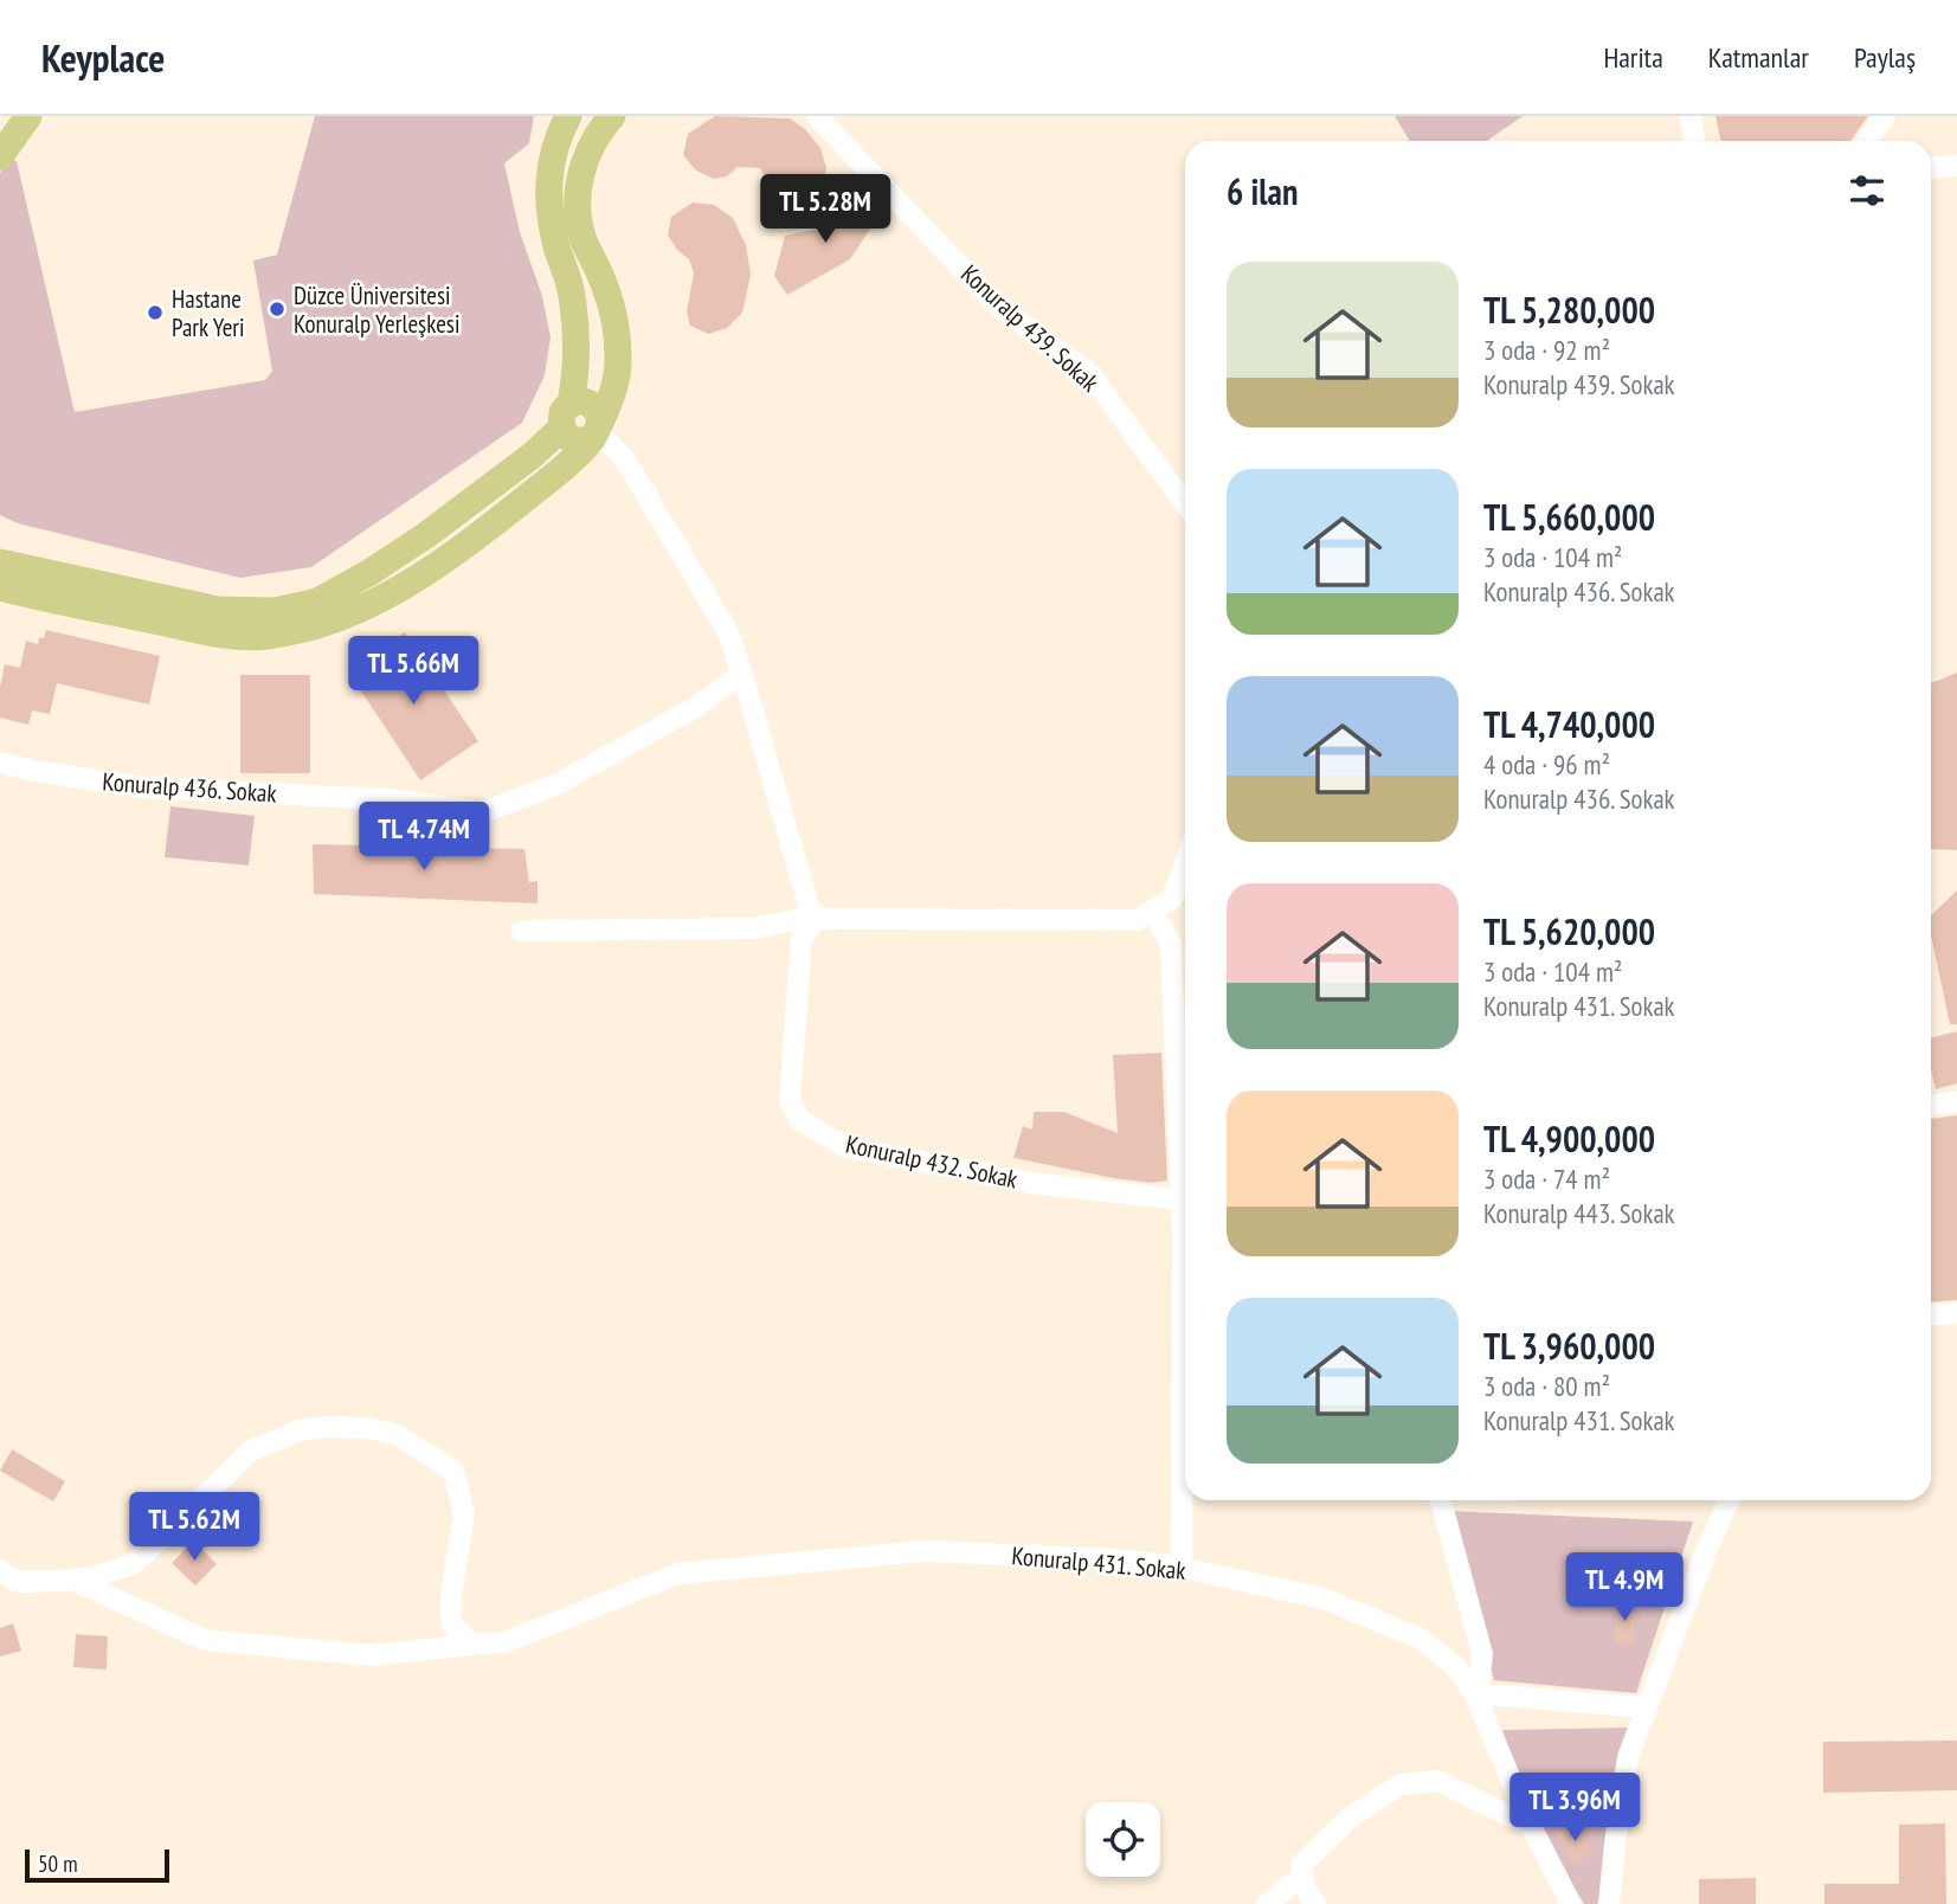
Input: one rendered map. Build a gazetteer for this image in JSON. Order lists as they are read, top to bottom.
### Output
{
  "streets": {
    "street": [
      "Konuralp 439. Sokak",
      "Konuralp 436. Sokak",
      "Konuralp 432. Sokak",
      "Konuralp 431. Sokak"
    ]
  },
  "places": ["Düzce Üniversitesi Konuralp Yerleşkesi", "Hastane Park Yeri"],
  "scale_bar": "50 m",
  "page": {
    "header": "Keyplace",
    "nav": ["Harita", "Katmanlar", "Paylaş"],
    "heading": "6 ilan",
    "price": [
      "TL 5.28M",
      "TL 5.66M",
      "TL 4.74M",
      "TL 5.62M",
      "TL 4.9M",
      "TL 3.96M"
    ],
    "list": [
      {
        "name": "TL 5,280,000",
        "note": "3 oda · 92 m² · Konuralp 439. Sokak"
      },
      {
        "name": "TL 5,660,000",
        "note": "3 oda · 104 m² · Konuralp 436. Sokak"
      },
      {
        "name": "TL 4,740,000",
        "note": "4 oda · 96 m² · Konuralp 436. Sokak"
      },
      {
        "name": "TL 5,620,000",
        "note": "3 oda · 104 m² · Konuralp 431. Sokak"
      },
      {
        "name": "TL 4,900,000",
        "note": "3 oda · 74 m² · Konuralp 443. Sokak"
      },
      {
        "name": "TL 3,960,000",
        "note": "3 oda · 80 m² · Konuralp 431. Sokak"
      }
    ],
    "scale": "50 m"
  }
}
